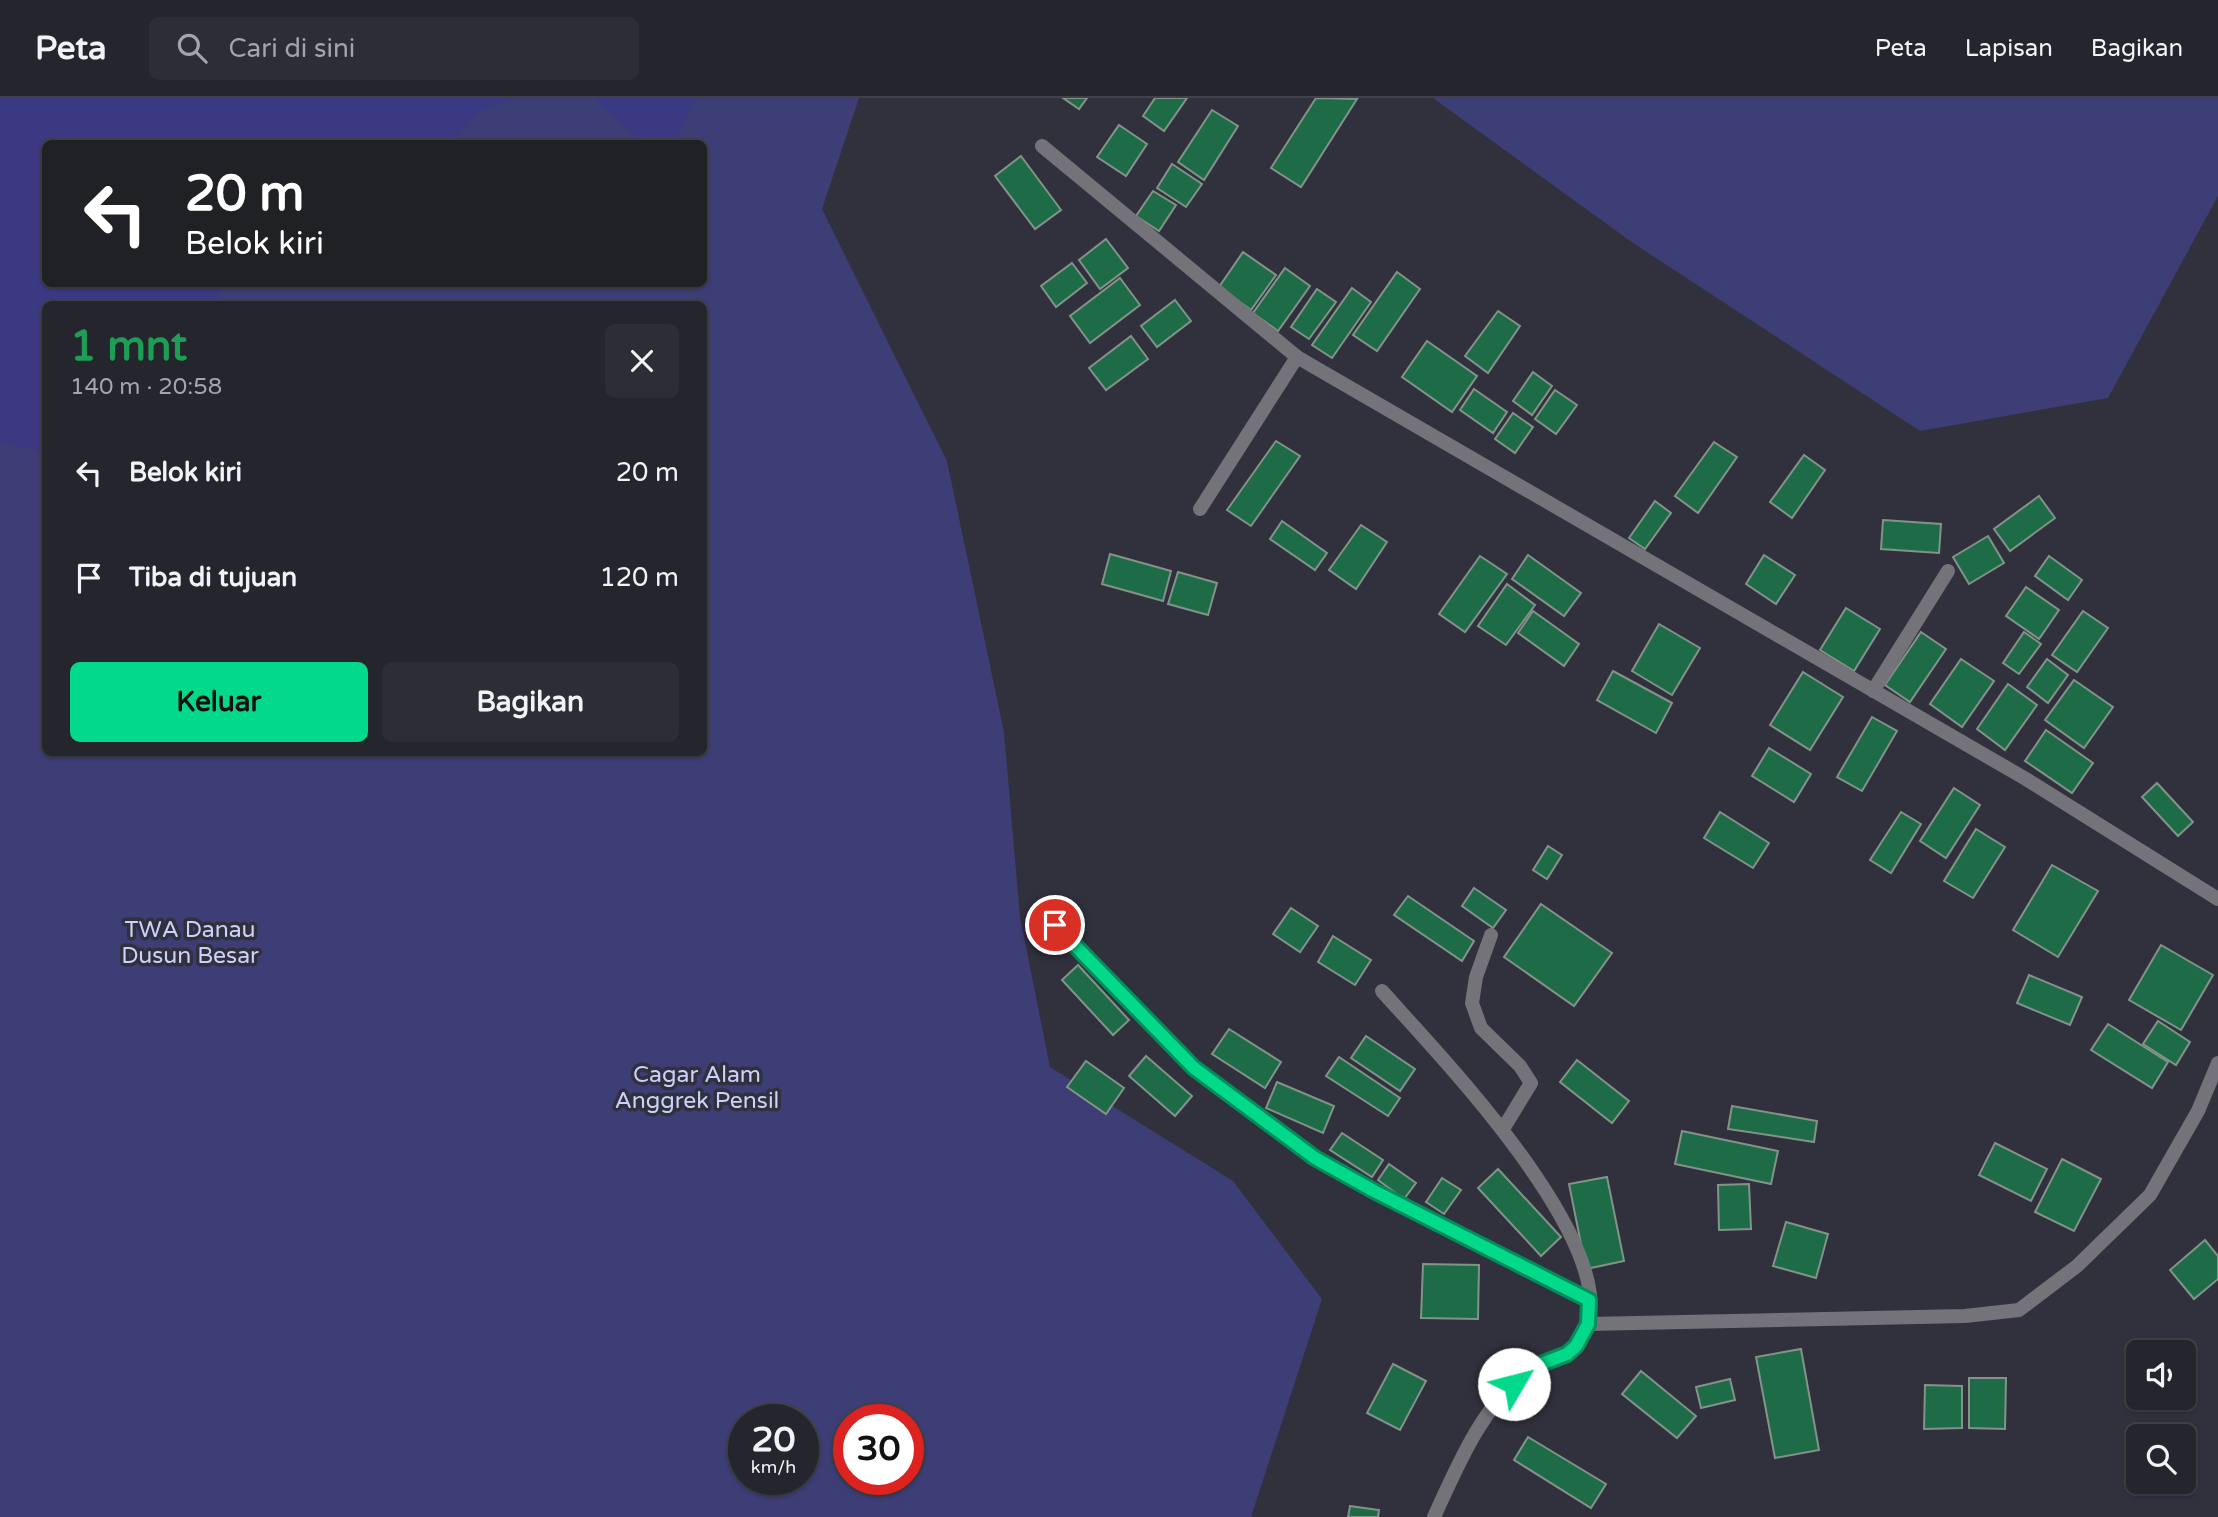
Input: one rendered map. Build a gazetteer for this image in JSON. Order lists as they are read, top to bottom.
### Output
{
  "parks": ["TWA Danau Dusun Besar", "Cagar Alam Anggrek Pensil"],
  "page": {
    "header": "Peta",
    "search": "Cari di sini",
    "nav": ["Peta", "Lapisan", "Bagikan"],
    "turn": ["20 m", "Belok kiri"],
    "heading": ["1 mnt", "140 m · 20:58"],
    "list": [
      {
        "name": "Belok kiri",
        "value": "20 m"
      },
      {
        "name": "Tiba di tujuan",
        "value": "120 m"
      }
    ],
    "buttons": ["Keluar", "Bagikan"],
    "speed": "20 km/h",
    "limit": "30"
  }
}
